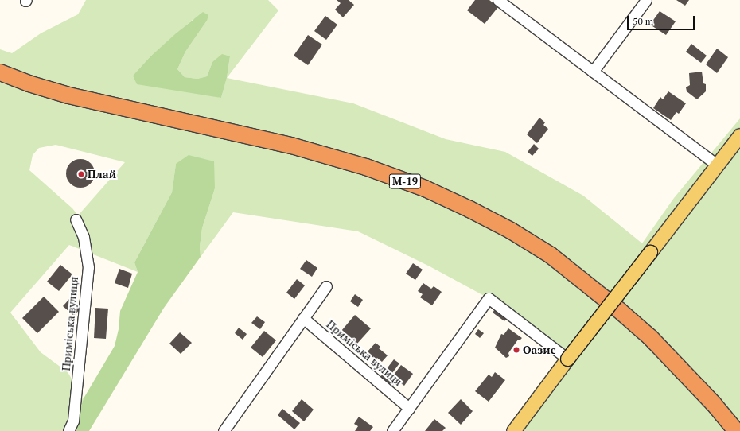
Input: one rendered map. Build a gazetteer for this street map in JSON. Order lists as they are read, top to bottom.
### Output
{
  "streets": {
    "highway": ["М-19"],
    "street": ["Приміська вулиця"]
  },
  "places": ["Плай", "Оазис"],
  "scale_bar": "50 m"
}
